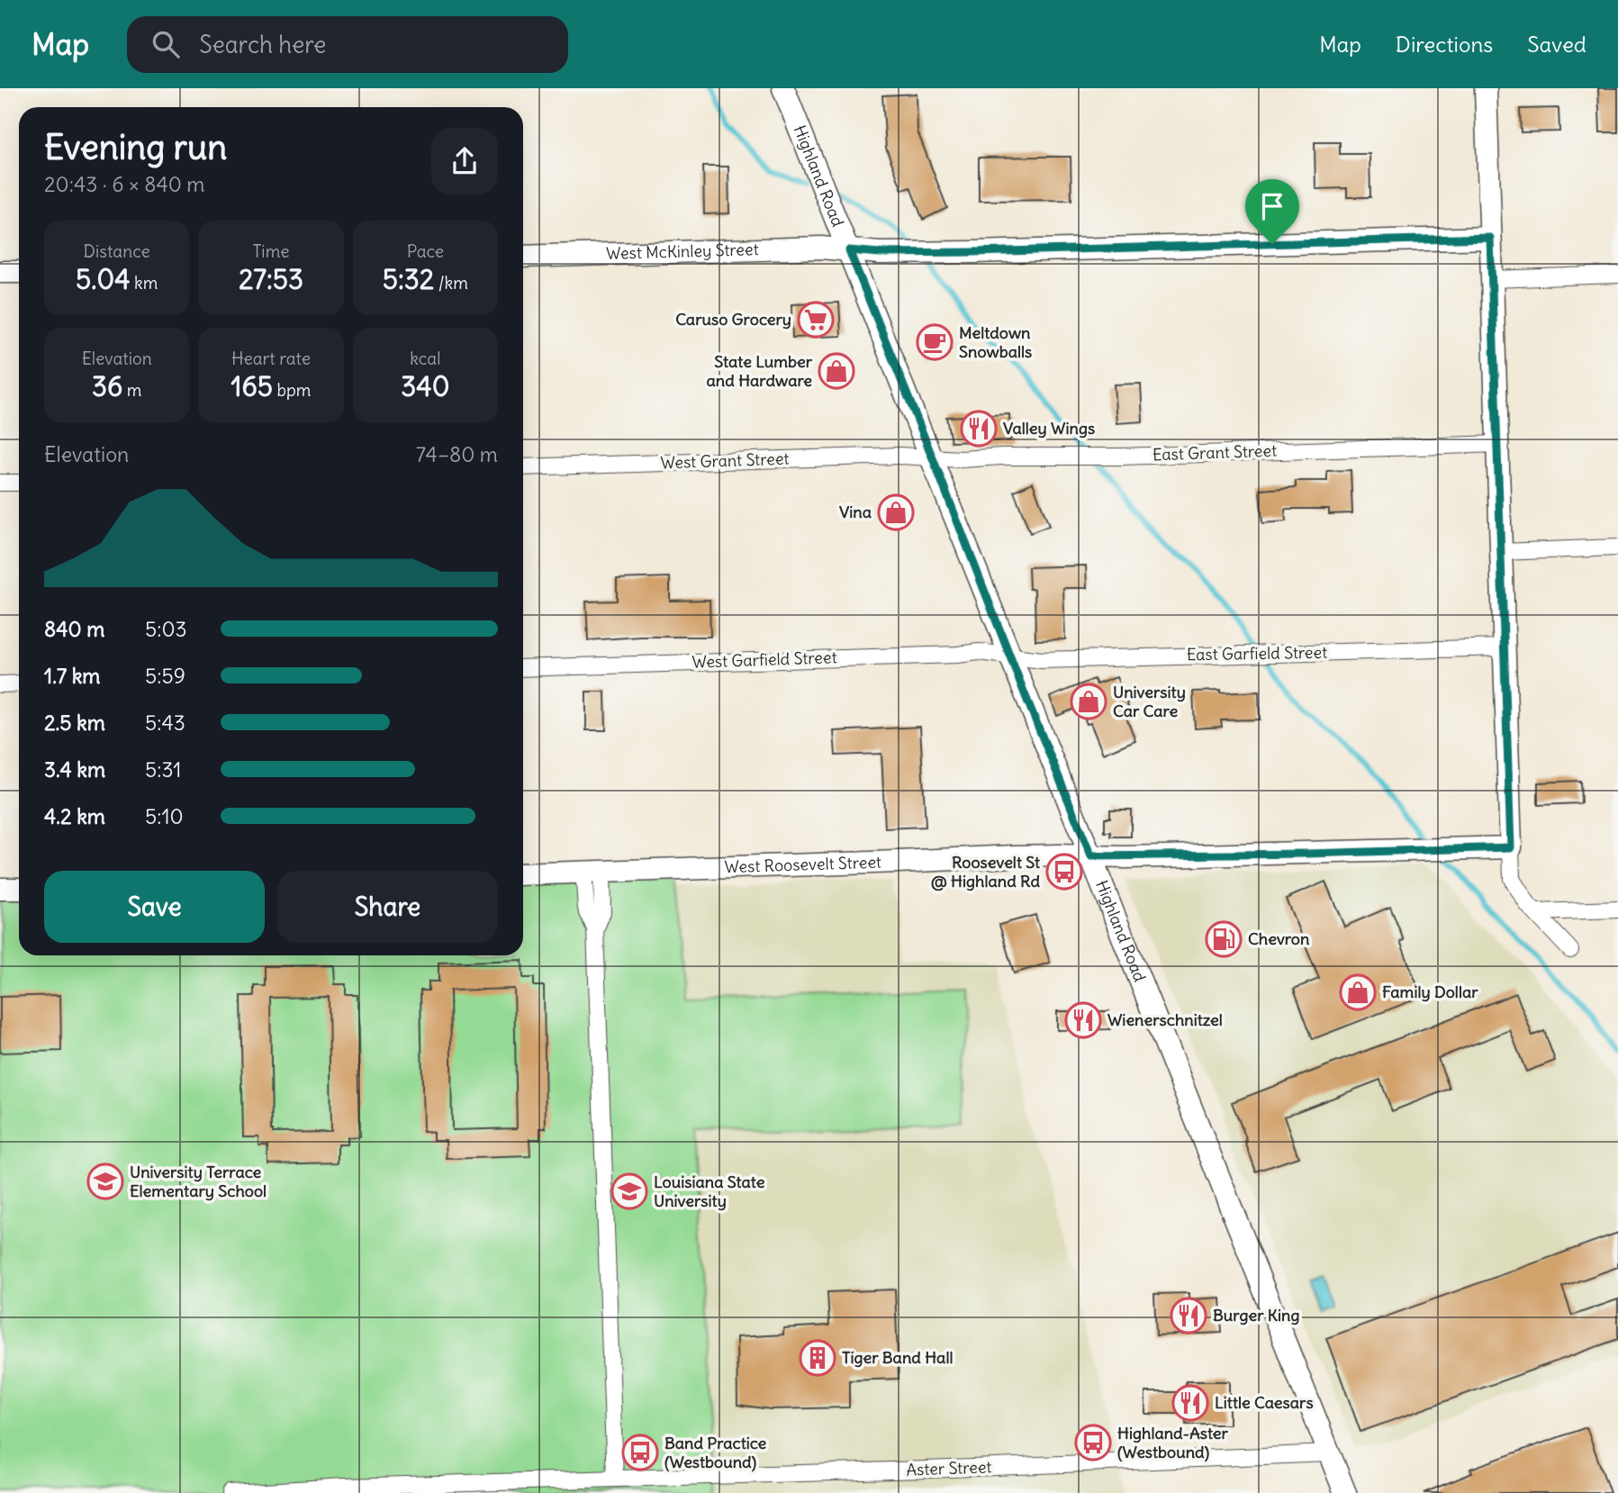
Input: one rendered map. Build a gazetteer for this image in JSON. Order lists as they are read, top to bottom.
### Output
{
  "streets": {
    "street": [
      "Highland Road",
      "West McKinley Street",
      "East Grant Street",
      "West Grant Street",
      "East Garfield Street",
      "West Garfield Street",
      "West Roosevelt Street",
      "Aster Street"
    ]
  },
  "crossings": [
    ["Highland Road", "West McKinley Street"],
    ["Highland Road", "East Grant Street"],
    ["Highland Road", "West Grant Street"],
    ["Highland Road", "East Garfield Street"],
    ["Highland Road", "West Garfield Street"],
    ["Highland Road", "West Roosevelt Street"],
    ["Highland Road", "Aster Street"],
    ["East Grant Street", "West Grant Street"],
    ["East Garfield Street", "West Garfield Street"]
  ],
  "places": {
    "supermarket": ["Caruso Grocery"],
    "cafe": ["Meltdown Snowballs"],
    "shop": [
      "State Lumber and Hardware",
      "Vina",
      "University Car Care",
      "Family Dollar"
    ],
    "restaurant": [
      "Valley Wings",
      "Wienerschnitzel",
      "Burger King",
      "Little Caesars"
    ],
    "bus stop": ["Roosevelt St @ Highland Rd", "Highland-Aster (Westbound)", "Band Practice (Westbound)"],
    "fuel station": ["Chevron"],
    "school or university": ["University Terrace Elementary School", "Louisiana State University"],
    "building": ["Tiger Band Hall"]
  },
  "page": {
    "header": "Map",
    "search": "Search here",
    "nav": ["Map", "Directions", "Saved"],
    "heading": ["Evening run", "20:43 · 6 × 840 m"],
    "stats": [
      ["Distance", "5.04 km"],
      ["Time", "27:53"],
      ["Pace", "5:32 /km"],
      ["Elevation", "36 m"],
      ["Heart rate", "165 bpm"],
      ["kcal", "340"]
    ],
    "chart": ["Elevation", "74–80 m"],
    "list": [
      {
        "name": "840 m",
        "note": "5:03"
      },
      {
        "name": "1.7 km",
        "note": "5:59"
      },
      {
        "name": "2.5 km",
        "note": "5:43"
      },
      {
        "name": "3.4 km",
        "note": "5:31"
      },
      {
        "name": "4.2 km",
        "note": "5:10"
      }
    ],
    "buttons": ["Save", "Share"]
  }
}
